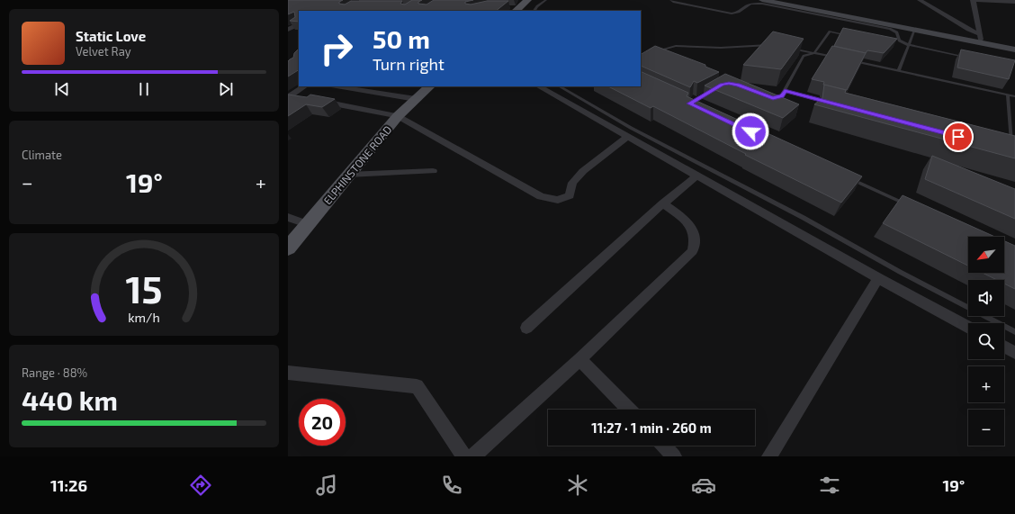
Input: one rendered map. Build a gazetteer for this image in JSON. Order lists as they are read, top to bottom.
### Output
{
  "streets": {
    "main road": ["ELPHINSTONE ROAD"]
  },
  "north": "bottom left",
  "page": {
    "turn": ["50 m", "Turn right"],
    "song": ["Static Love", "Velvet Ray"],
    "tile": [
      "Climate",
      ["Range · 88%", "440 km"]
    ],
    "heat": ["−", "19°", "+"],
    "map_buttons": ["+", "−"],
    "limit": "20",
    "trip": "11:27 · 1 min · 260 m",
    "tabs": ["11:26", "19°"],
    "gauge": ["15", "km/h"]
  }
}
